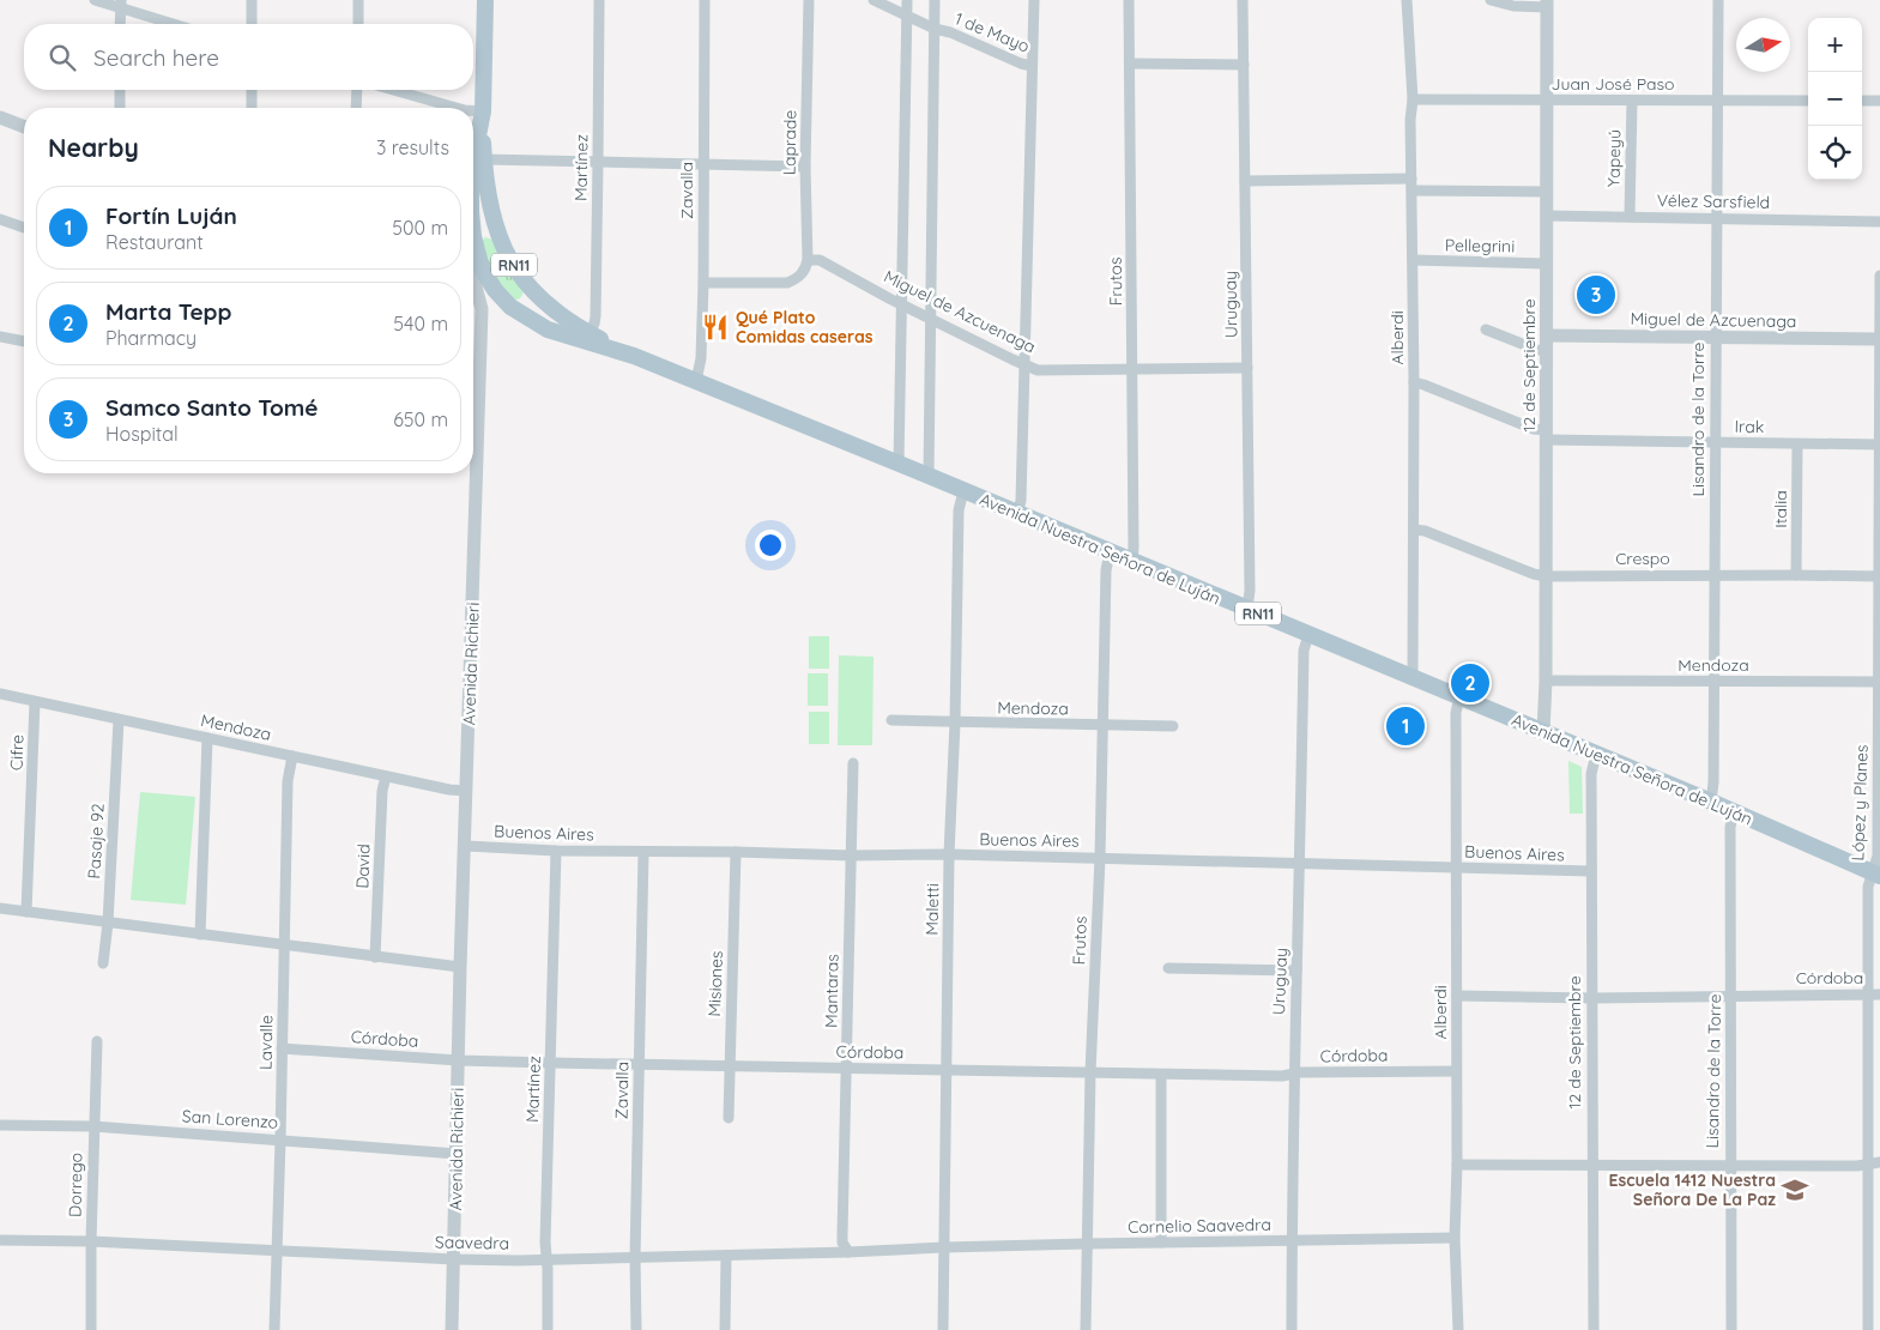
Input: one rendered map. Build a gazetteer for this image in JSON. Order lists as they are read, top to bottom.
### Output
{
  "streets": {
    "main road": ["RN11", "Avenida Nuestra Señora de Luján", "Avenida Richieri"],
    "street": [
      "1 de Mayo",
      "Juan José Paso",
      "Laprade",
      "Yapeyú",
      "Martínez",
      "Zavalla",
      "Vélez Sarsfield",
      "Pellegrini",
      "Frutos",
      "Uruguay",
      "Miguel de Azcuenaga",
      "Alberdi",
      "12 de Septiembre",
      "Lisandro de la Torre",
      "Irak",
      "Italia",
      "Crespo",
      "Mendoza",
      "Cifre",
      "López y Planes",
      "Buenos Aires",
      "Pasaje 92",
      "David",
      "Maletti",
      "Córdoba",
      "Misiones",
      "Mantaras",
      "Lavalle",
      "San Lorenzo",
      "Dorrego",
      "Cornelio Saavedra",
      "Saavedra"
    ]
  },
  "crossings": [
    ["Juan José Paso", "Yapeyú"],
    ["Juan José Paso", "Alberdi"],
    ["Juan José Paso", "12 de Septiembre"],
    ["Juan José Paso", "Lisandro de la Torre"],
    ["Laprade", "Miguel de Azcuenaga"],
    ["Yapeyú", "Vélez Sarsfield"],
    ["Martínez", "RN11"],
    ["Martínez", "Buenos Aires"],
    ["Martínez", "Córdoba"],
    ["Martínez", "Saavedra"],
    ["Zavalla", "Avenida Nuestra Señora de Luján"],
    ["Zavalla", "Buenos Aires"],
    ["Zavalla", "Córdoba"],
    ["Zavalla", "Saavedra"],
    ["Vélez Sarsfield", "12 de Septiembre"],
    ["Vélez Sarsfield", "Lisandro de la Torre"],
    ["Pellegrini", "Alberdi"],
    ["Pellegrini", "12 de Septiembre"],
    ["RN11", "Avenida Nuestra Señora de Luján"],
    ["RN11", "Avenida Richieri"],
    ["Frutos", "Miguel de Azcuenaga"],
    ["Frutos", "Avenida Nuestra Señora de Luján"],
    ["Frutos", "Mendoza"],
    ["Frutos", "Buenos Aires"],
    ["Frutos", "Córdoba"],
    ["Frutos", "Cornelio Saavedra"],
    ["Uruguay", "Miguel de Azcuenaga"],
    ["Uruguay", "Avenida Nuestra Señora de Luján"],
    ["Uruguay", "Buenos Aires"],
    ["Uruguay", "Córdoba"],
    ["Uruguay", "Cornelio Saavedra"],
    ["Miguel de Azcuenaga", "12 de Septiembre"],
    ["Miguel de Azcuenaga", "Lisandro de la Torre"],
    ["Miguel de Azcuenaga", "López y Planes"],
    ["Alberdi", "Avenida Nuestra Señora de Luján"],
    ["Alberdi", "Crespo"],
    ["Alberdi", "Buenos Aires"],
    ["Alberdi", "Córdoba"],
    ["Alberdi", "Cornelio Saavedra"],
    ["12 de Septiembre", "Irak"],
    ["12 de Septiembre", "Avenida Nuestra Señora de Luján"],
    ["12 de Septiembre", "Crespo"],
    ["12 de Septiembre", "Mendoza"],
    ["12 de Septiembre", "Buenos Aires"],
    ["12 de Septiembre", "Córdoba"],
    ["Lisandro de la Torre", "Irak"],
    ["Lisandro de la Torre", "Avenida Nuestra Señora de Luján"],
    ["Lisandro de la Torre", "Crespo"],
    ["Lisandro de la Torre", "Mendoza"],
    ["Lisandro de la Torre", "Córdoba"],
    ["Irak", "Italia"],
    ["Irak", "López y Planes"],
    ["Italia", "Crespo"],
    ["Avenida Nuestra Señora de Luján", "Avenida Richieri"],
    ["Avenida Nuestra Señora de Luján", "López y Planes"],
    ["Avenida Nuestra Señora de Luján", "Maletti"],
    ["Crespo", "López y Planes"],
    ["Avenida Richieri", "Mendoza"],
    ["Avenida Richieri", "Buenos Aires"],
    ["Avenida Richieri", "Córdoba"],
    ["Avenida Richieri", "San Lorenzo"],
    ["Avenida Richieri", "Saavedra"],
    ["Mendoza", "Cifre"],
    ["Mendoza", "López y Planes"],
    ["Mendoza", "Pasaje 92"],
    ["Mendoza", "David"],
    ["Mendoza", "Maletti"],
    ["Mendoza", "Lavalle"],
    ["López y Planes", "Córdoba"],
    ["Buenos Aires", "Maletti"],
    ["Buenos Aires", "Misiones"],
    ["Buenos Aires", "Mantaras"],
    ["Maletti", "Córdoba"],
    ["Maletti", "Cornelio Saavedra"],
    ["Maletti", "Saavedra"],
    ["Córdoba", "Misiones"],
    ["Córdoba", "Mantaras"],
    ["Córdoba", "Lavalle"],
    ["Mantaras", "Saavedra"],
    ["Lavalle", "San Lorenzo"],
    ["Lavalle", "Saavedra"],
    ["San Lorenzo", "Dorrego"],
    ["Dorrego", "Saavedra"],
    ["Cornelio Saavedra", "Saavedra"]
  ],
  "places": {
    "restaurant": ["Qué Plato Comidas caseras"],
    "school or university": ["Escuela 1412 Nuestra Señora De La Paz"]
  },
  "north": "right",
  "page": {
    "map_buttons": ["+", "−"],
    "search": "Search here",
    "heading": ["Nearby", "3 results"],
    "list": [
      {
        "mark": "1",
        "name": "Fortín Luján",
        "note": "Restaurant",
        "value": "500 m"
      },
      {
        "mark": "2",
        "name": "Marta Tepp",
        "note": "Pharmacy",
        "value": "540 m"
      },
      {
        "mark": "3",
        "name": "Samco Santo Tomé",
        "note": "Hospital",
        "value": "650 m"
      }
    ],
    "pins": ["3", "2", "1"]
  }
}
